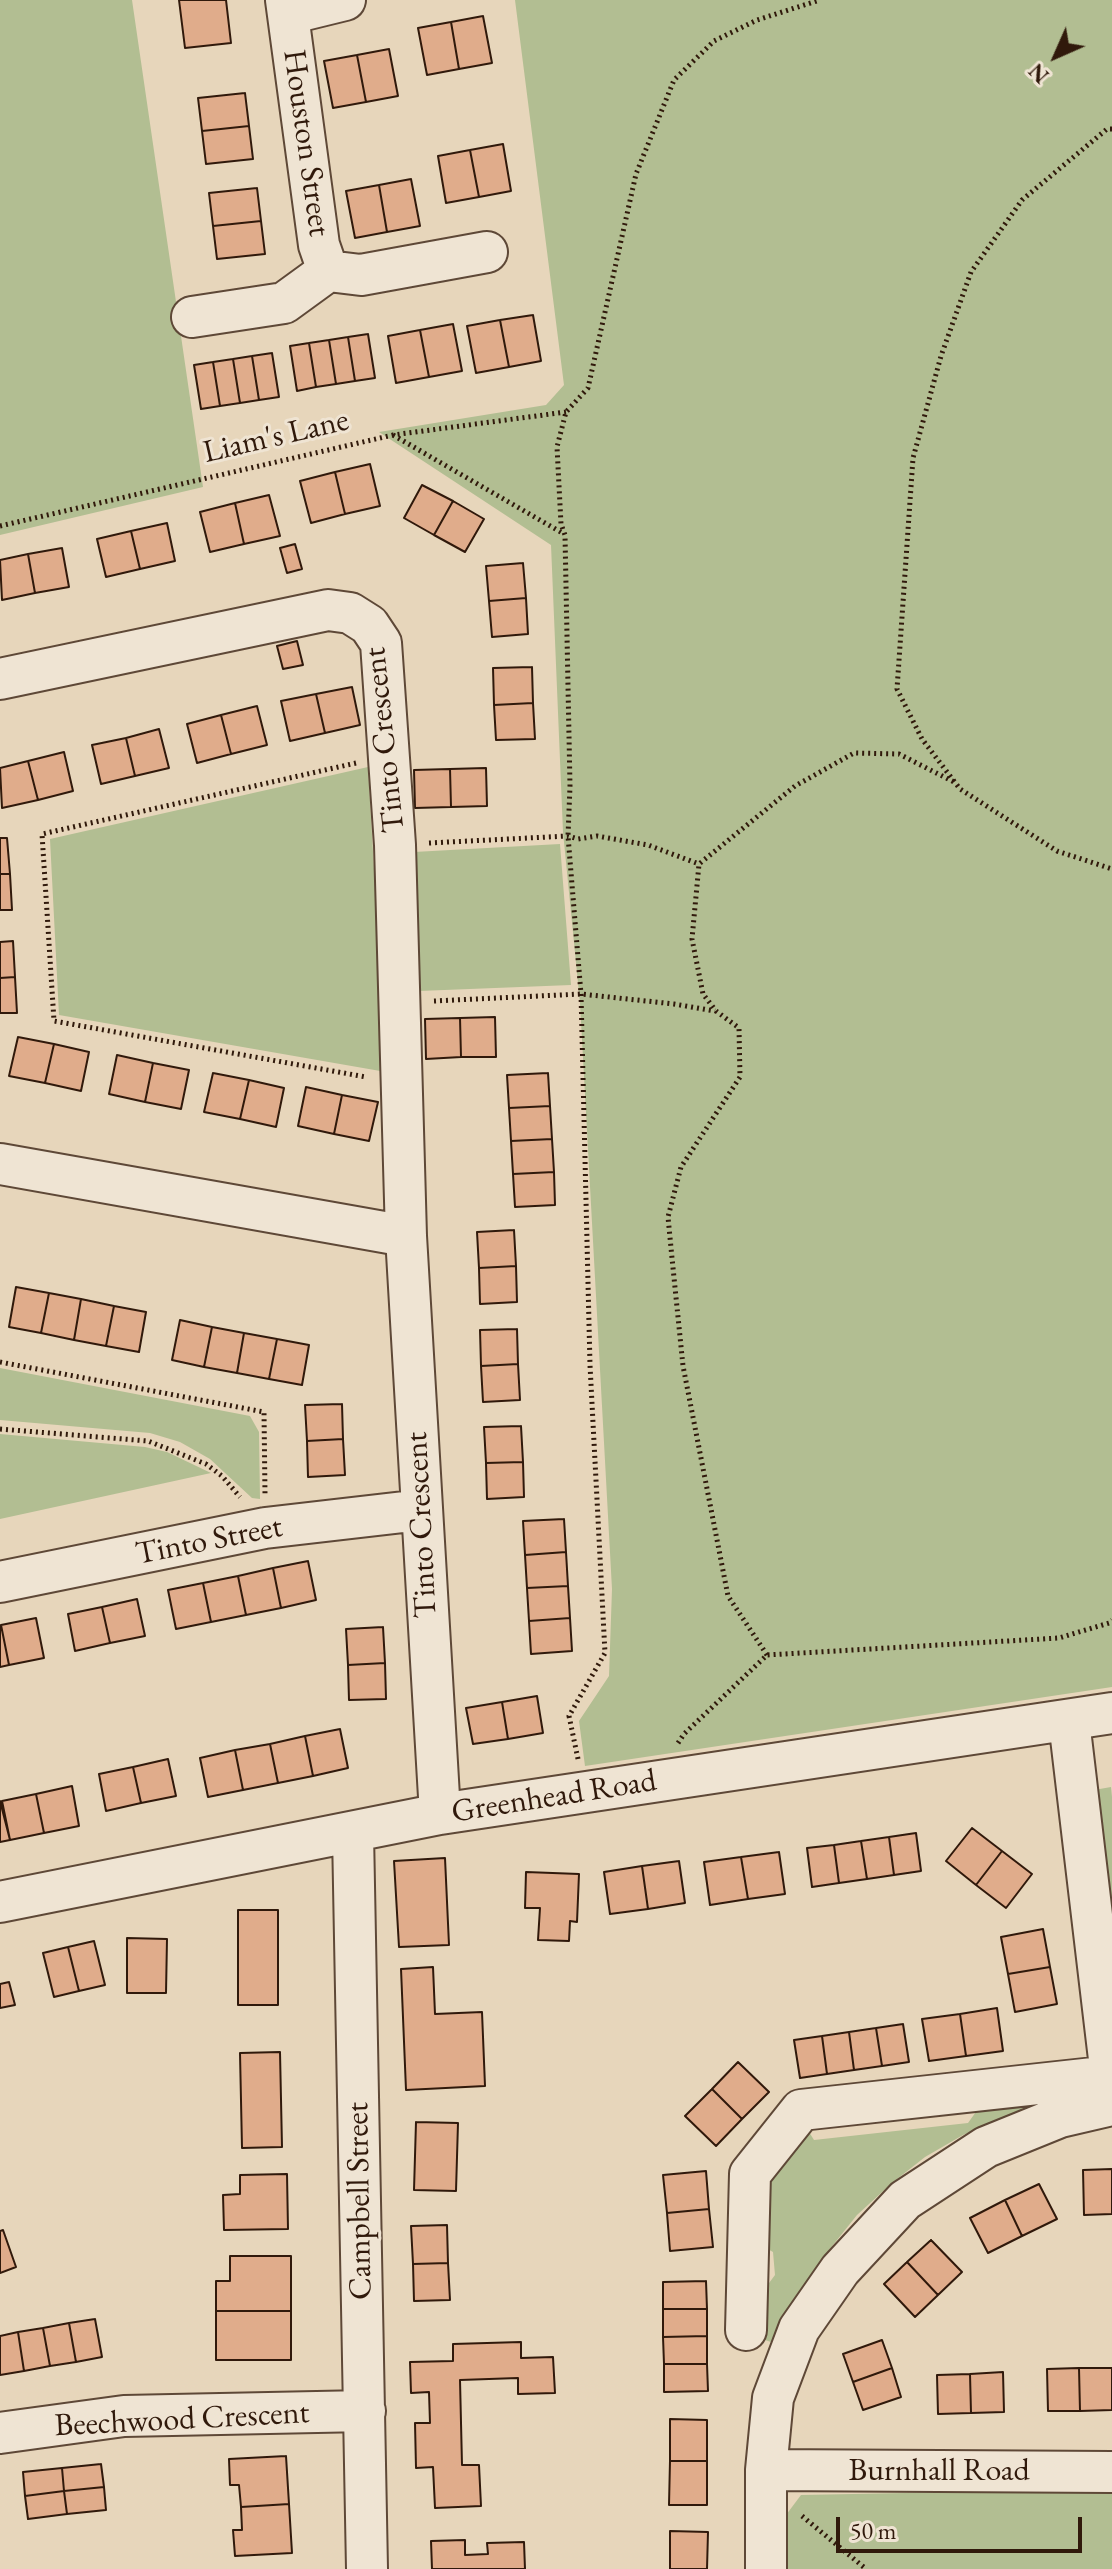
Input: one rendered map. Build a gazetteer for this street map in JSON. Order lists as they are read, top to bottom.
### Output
{
  "streets": {
    "street": [
      "Houston Street",
      "Tinto Crescent",
      "Tinto Street",
      "Greenhead Road",
      "Campbell Street",
      "Beechwood Crescent",
      "Burnhall Road"
    ],
    "path": ["Liam's Lane"]
  },
  "crossings": [
    ["Tinto Crescent", "Tinto Street"],
    ["Tinto Crescent", "Greenhead Road"],
    ["Greenhead Road", "Campbell Street"],
    ["Campbell Street", "Beechwood Crescent"]
  ],
  "scale_bar": "50 m",
  "north": "bottom left"
}
